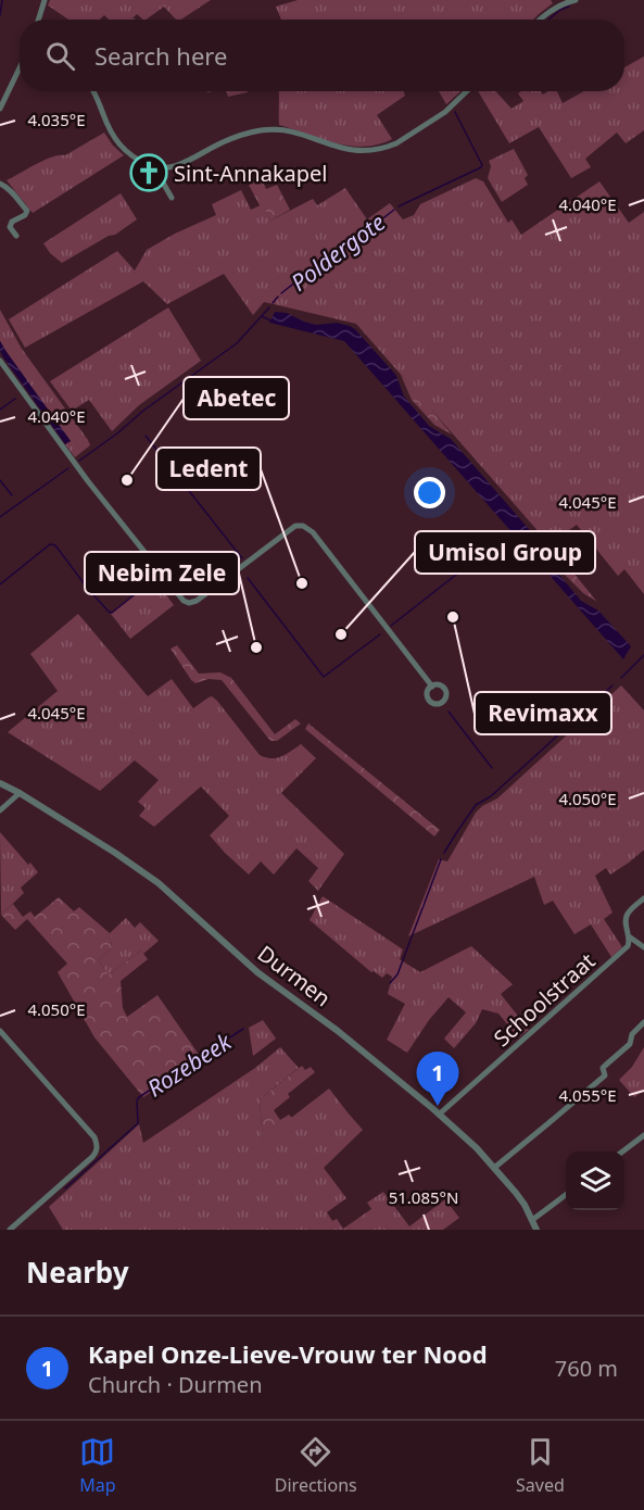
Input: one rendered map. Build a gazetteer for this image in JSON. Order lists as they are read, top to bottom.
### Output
{
  "streets": {
    "street": ["Durmen", "Schoolstraat"]
  },
  "crossings": [
    ["Durmen", "Schoolstraat"]
  ],
  "water": ["Poldergote", "Rozebeek"],
  "places": {
    "church": ["Sint-Annakapel"],
    "other": [
      "Abetec",
      "Ledent",
      "Revimaxx",
      "Umisol Group",
      "Nebim Zele"
    ]
  },
  "page": {
    "search": "Search here",
    "pins": "1",
    "heading": "Nearby",
    "list": [
      {
        "mark": "1",
        "name": "Kapel Onze-Lieve-Vrouw ter Nood",
        "note": "Church · Durmen",
        "value": "760 m"
      }
    ],
    "nav": ["Map", "Directions", "Saved"]
  },
  "coordinates": [
    "4.035°E",
    "4.040°E",
    "4.045°E",
    "4.050°E",
    "4.055°E",
    "51.085°N"
  ]
}
